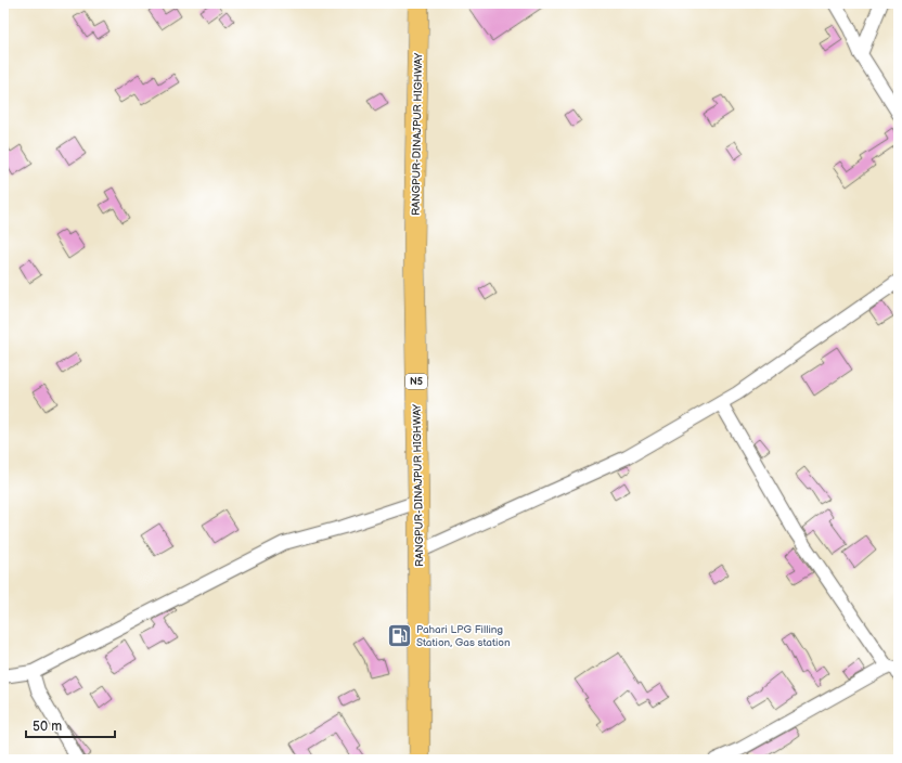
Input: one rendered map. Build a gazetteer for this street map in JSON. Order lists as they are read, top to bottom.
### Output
{
  "streets": {
    "highway": ["RANGPUR-DINAJPUR HIGHWAY", "N5"]
  },
  "places": {
    "fuel station": ["Pahari LPG Filling Station, Gas station"]
  },
  "scale_bar": "50 m"
}
